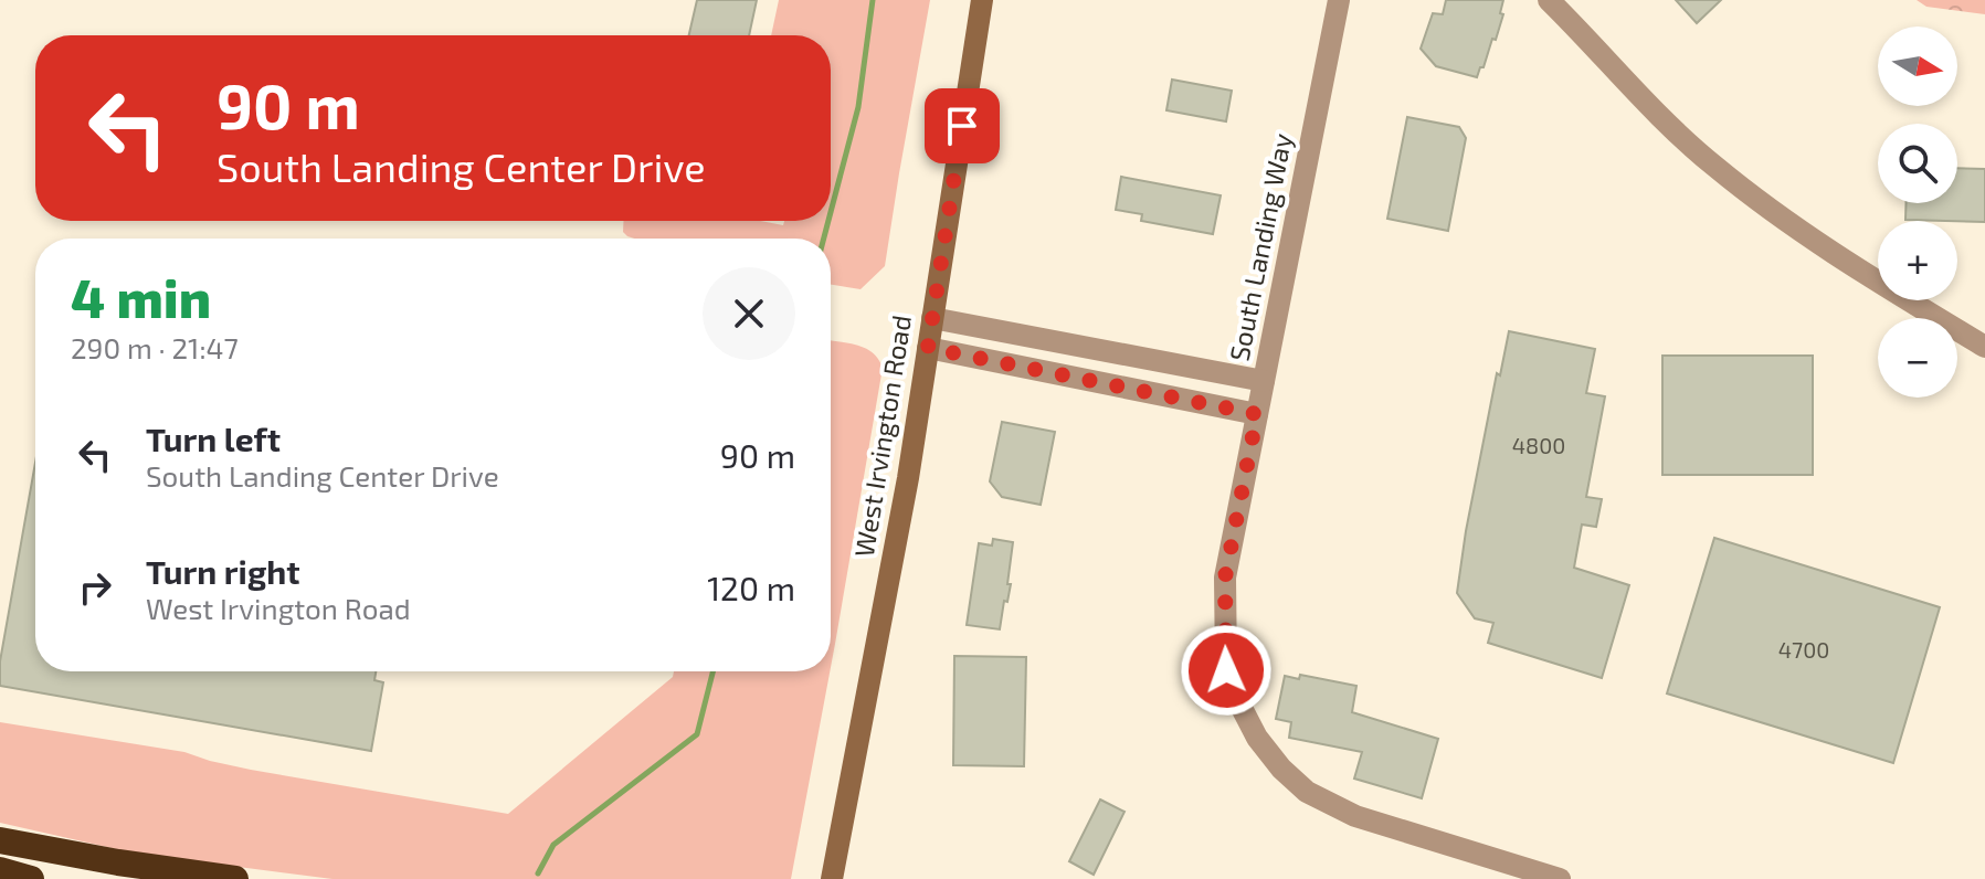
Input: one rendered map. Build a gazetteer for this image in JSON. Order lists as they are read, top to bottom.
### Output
{
  "streets": {
    "main road": ["West Irvington Road"],
    "street": ["South Landing Way"]
  },
  "house_numbers": ["4800", "4700"],
  "north": "right",
  "page": {
    "map_buttons": ["+", "−"],
    "turn": ["90 m", "South Landing Center Drive"],
    "heading": ["4 min", "290 m · 21:47"],
    "list": [
      {
        "name": "Turn left",
        "note": "South Landing Center Drive",
        "value": "90 m"
      },
      {
        "name": "Turn right",
        "note": "West Irvington Road",
        "value": "120 m"
      }
    ]
  }
}
